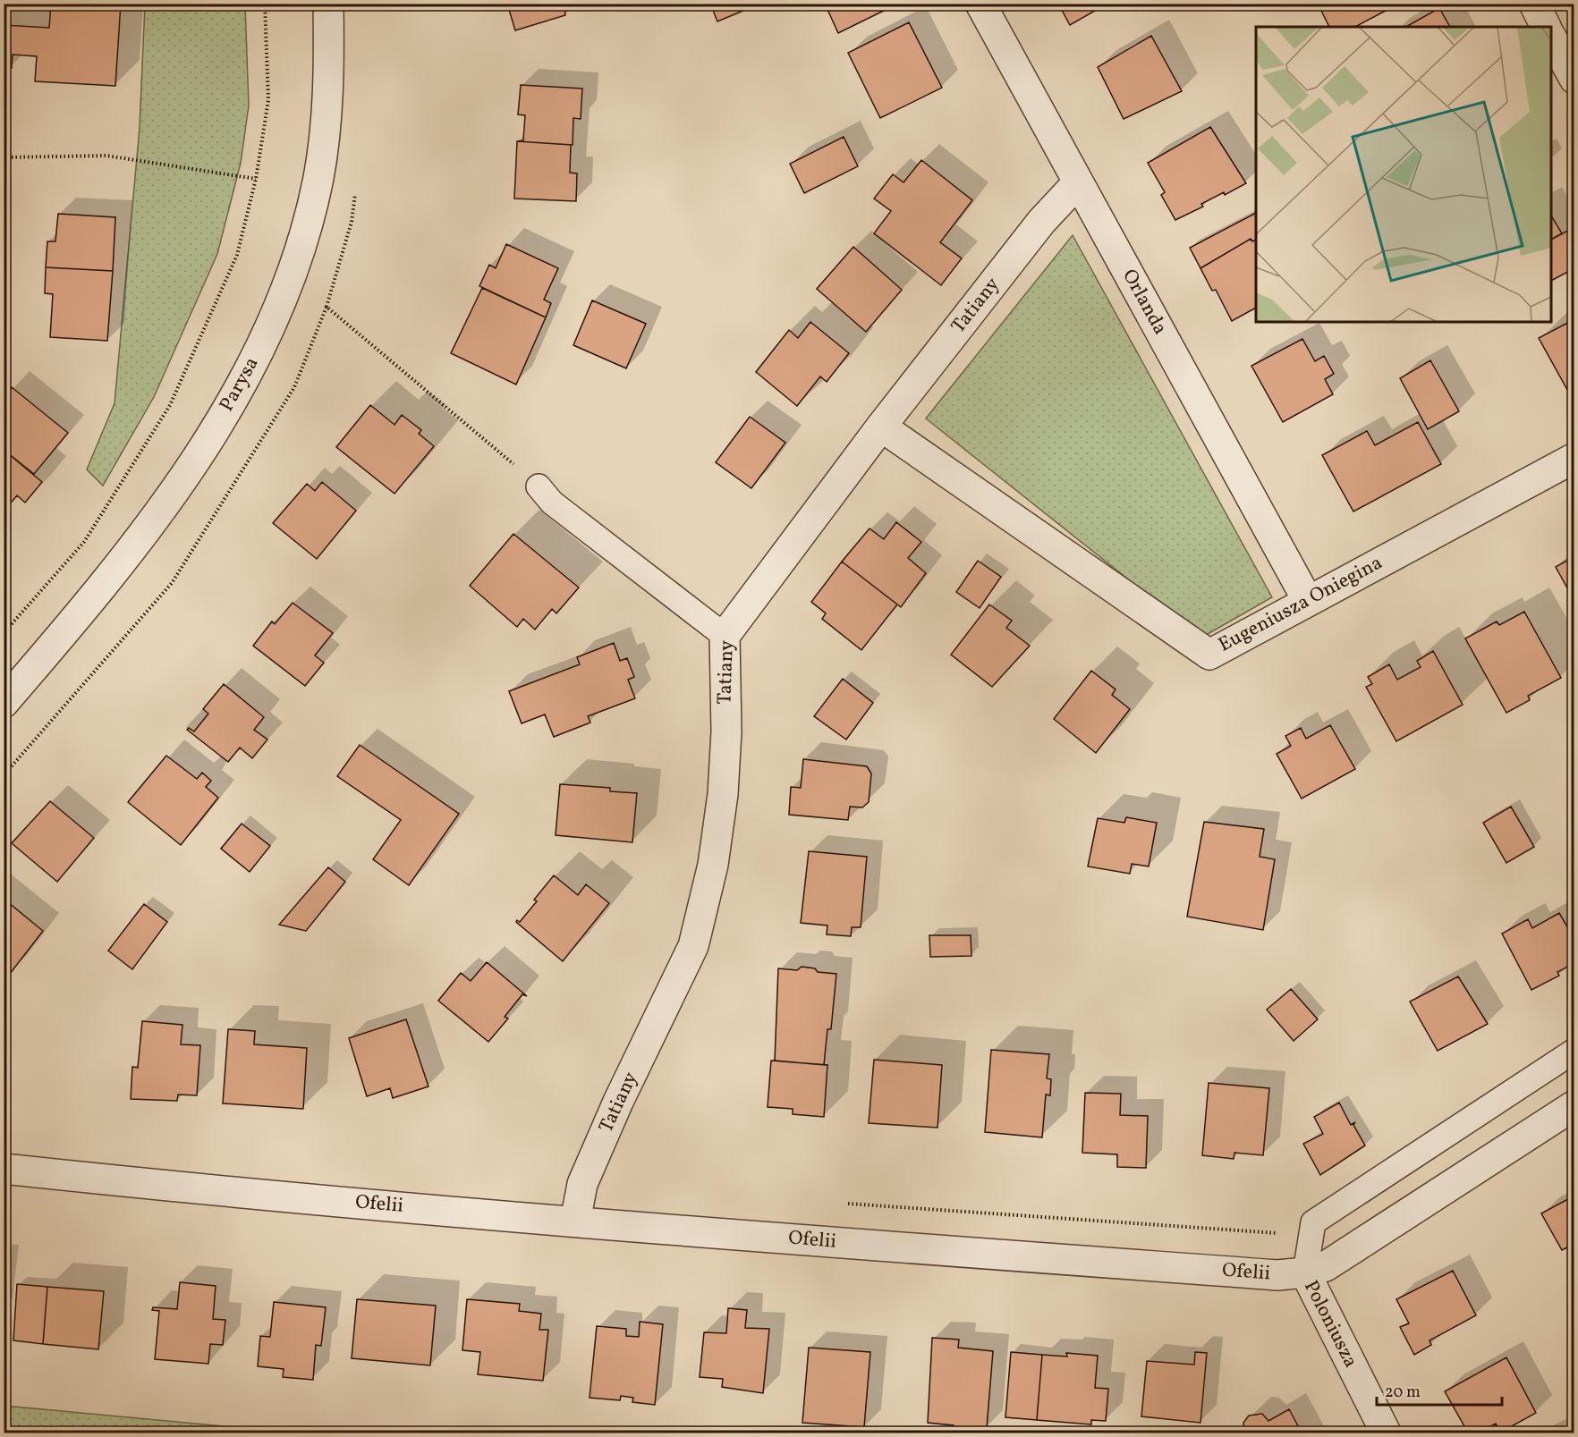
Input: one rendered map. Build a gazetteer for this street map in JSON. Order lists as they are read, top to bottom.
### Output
{
  "streets": {
    "street": [
      "Orlanda",
      "Tatiany",
      "Parysa",
      "Eugeniusza Oniegina",
      "Ofelii",
      "Poloniusza"
    ]
  },
  "crossings": [
    ["Orlanda", "Tatiany"],
    ["Orlanda", "Eugeniusza Oniegina"],
    ["Tatiany", "Eugeniusza Oniegina"],
    ["Tatiany", "Ofelii"],
    ["Ofelii", "Poloniusza"]
  ],
  "scale_bar": "20 m"
}
